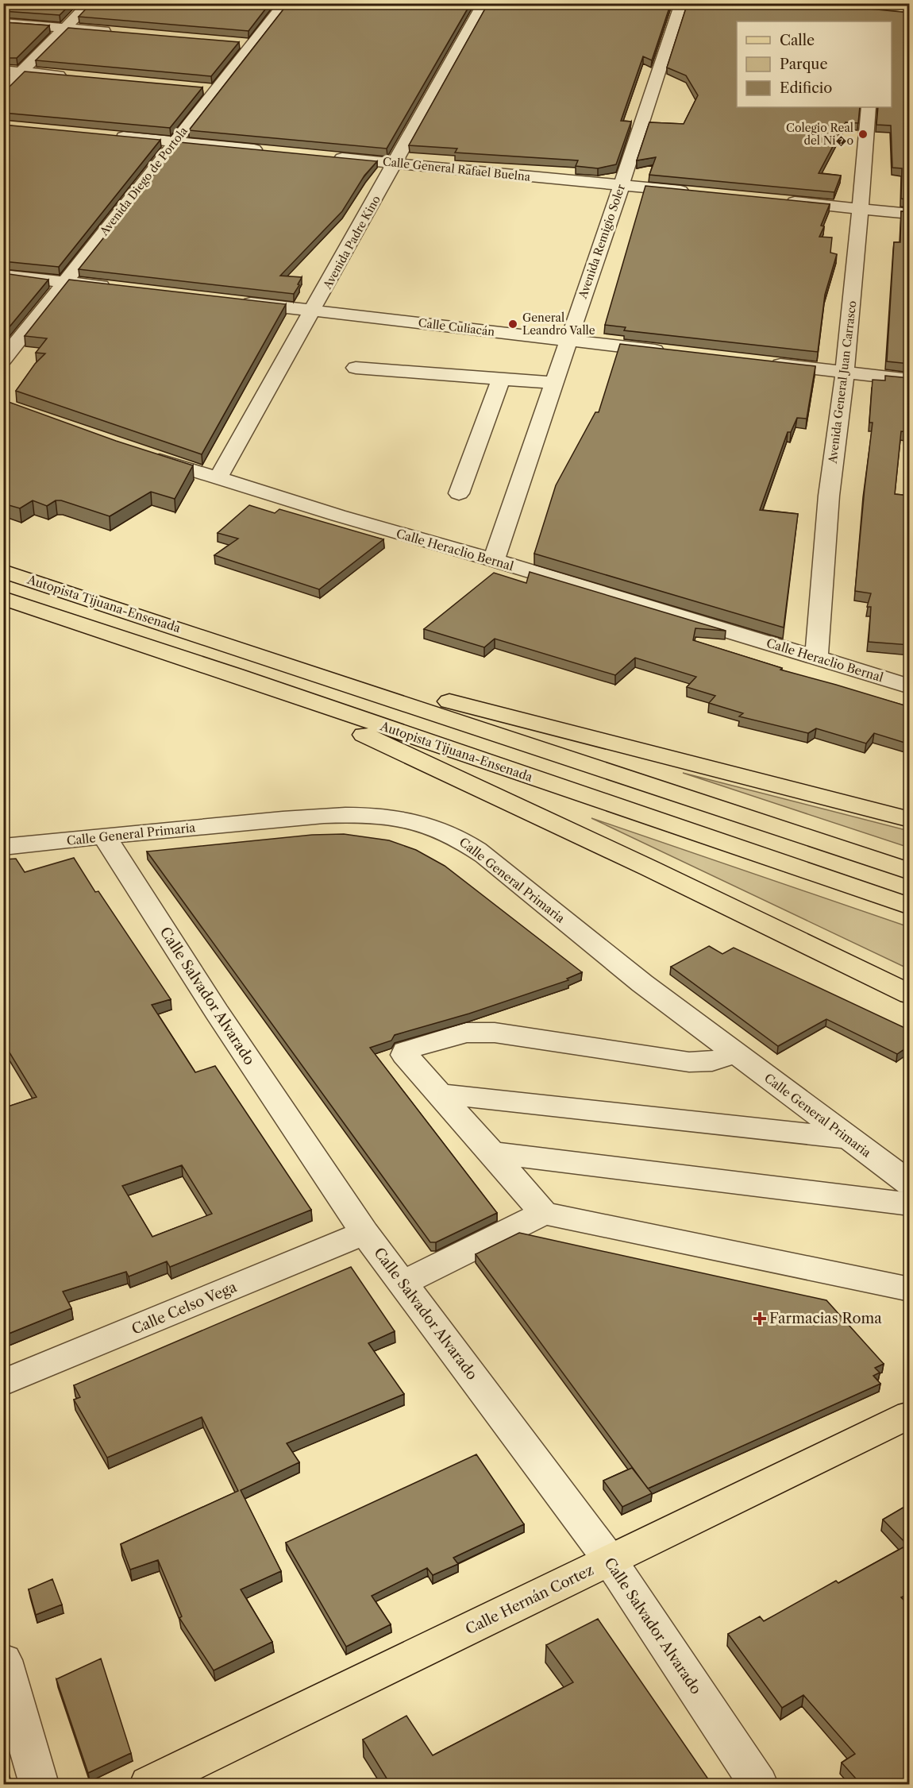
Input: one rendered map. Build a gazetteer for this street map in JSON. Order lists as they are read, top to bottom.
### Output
{
  "streets": {
    "main road": ["Autopista Tijuana-Ensenada", "Calle Hernán Cortez"],
    "street": [
      "Calle General Rafael Buelna",
      "Avenida Diego de Portola",
      "Avenida Remigio Soler",
      "Avenida Padre Kino",
      "Calle Culiacán",
      "Avenida General Juan Carrasco",
      "Calle Heraclio Bernal",
      "Calle General Primaria",
      "Calle Salvador Alvarado",
      "Calle Celso Vega"
    ]
  },
  "crossings": [
    ["Calle General Rafael Buelna", "Avenida Remigio Soler"],
    ["Calle General Rafael Buelna", "Avenida Padre Kino"],
    ["Avenida Remigio Soler", "Calle Culiacán"],
    ["Avenida Remigio Soler", "Calle Heraclio Bernal"],
    ["Avenida Padre Kino", "Calle Culiacán"],
    ["Avenida Padre Kino", "Calle Heraclio Bernal"],
    ["Avenida General Juan Carrasco", "Calle Heraclio Bernal"],
    ["Calle General Primaria", "Calle Salvador Alvarado"],
    ["Calle Salvador Alvarado", "Calle Celso Vega"],
    ["Calle Salvador Alvarado", "Calle Hernán Cortez"]
  ],
  "places": {
    "other": ["Colegio Real del Ni�o", "General Leandro Valle"],
    "health": ["Farmacias Roma"]
  },
  "legend": ["Calle", "Parque", "Edificio"]
}
